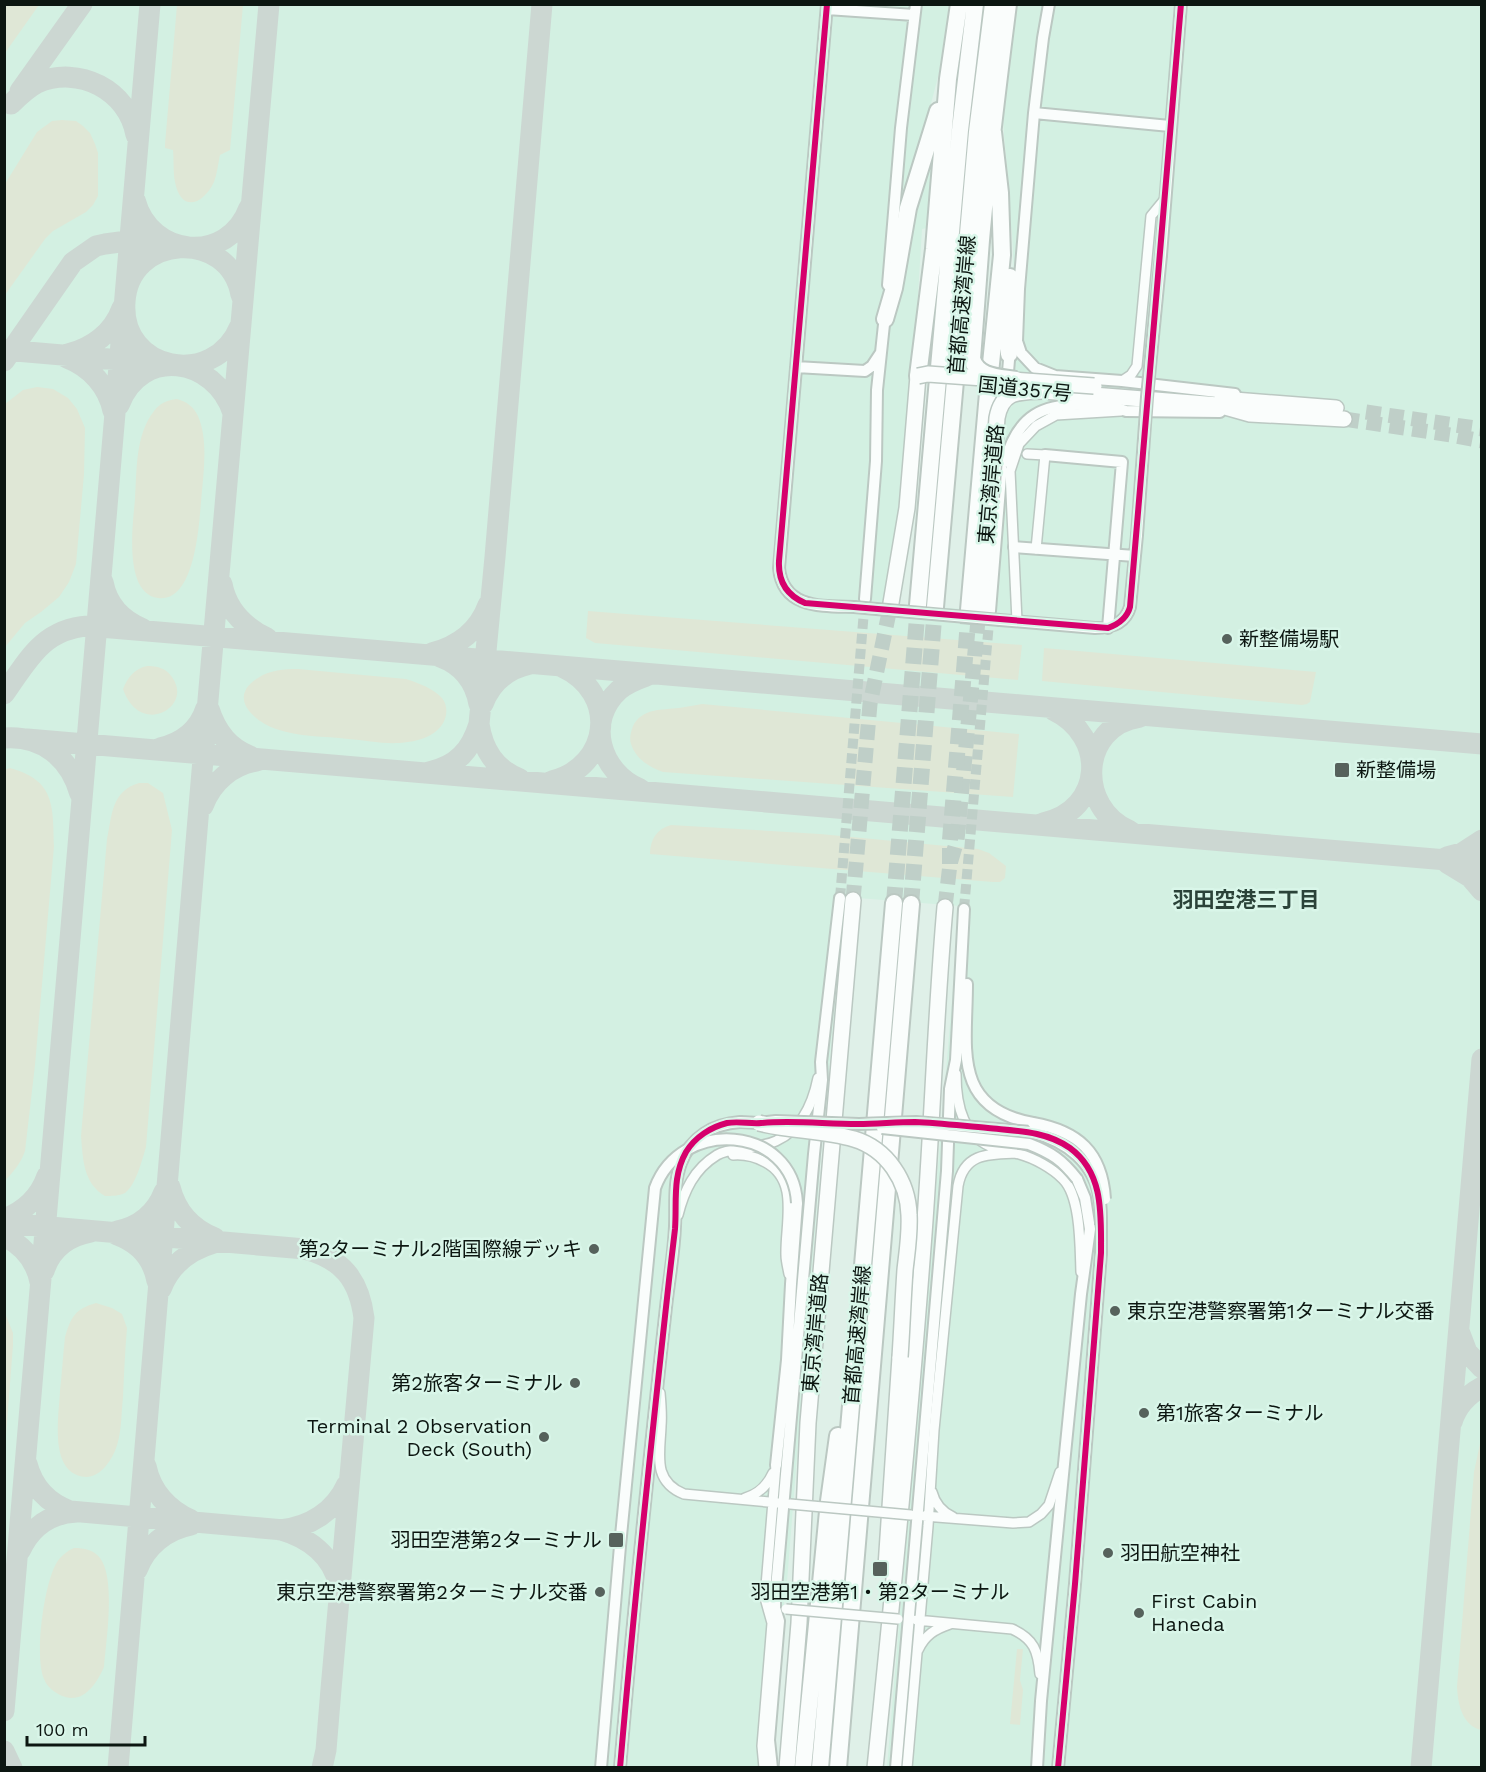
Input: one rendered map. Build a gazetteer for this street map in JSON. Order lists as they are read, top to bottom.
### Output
{
  "streets": {
    "highway": ["首都高速湾岸線", "国道357号", "東京湾岸道路"]
  },
  "crossings": [
    ["国道357号", "東京湾岸道路"]
  ],
  "districts": ["羽田空港三丁目"],
  "places": {
    "other": [
      "新整備場駅",
      "第2ターミナル2階国際線デッキ",
      "東京空港警察署第1ターミナル交番",
      "第2旅客ターミナル",
      "第1旅客ターミナル",
      "Terminal 2 Observation Deck (South)",
      "羽田航空神社",
      "東京空港警察署第2ターミナル交番",
      "First Cabin Haneda"
    ],
    "transit": ["新整備場", "羽田空港第2ターミナル", "羽田空港第1・第2ターミナル"]
  },
  "scale_bar": "100 m"
}
